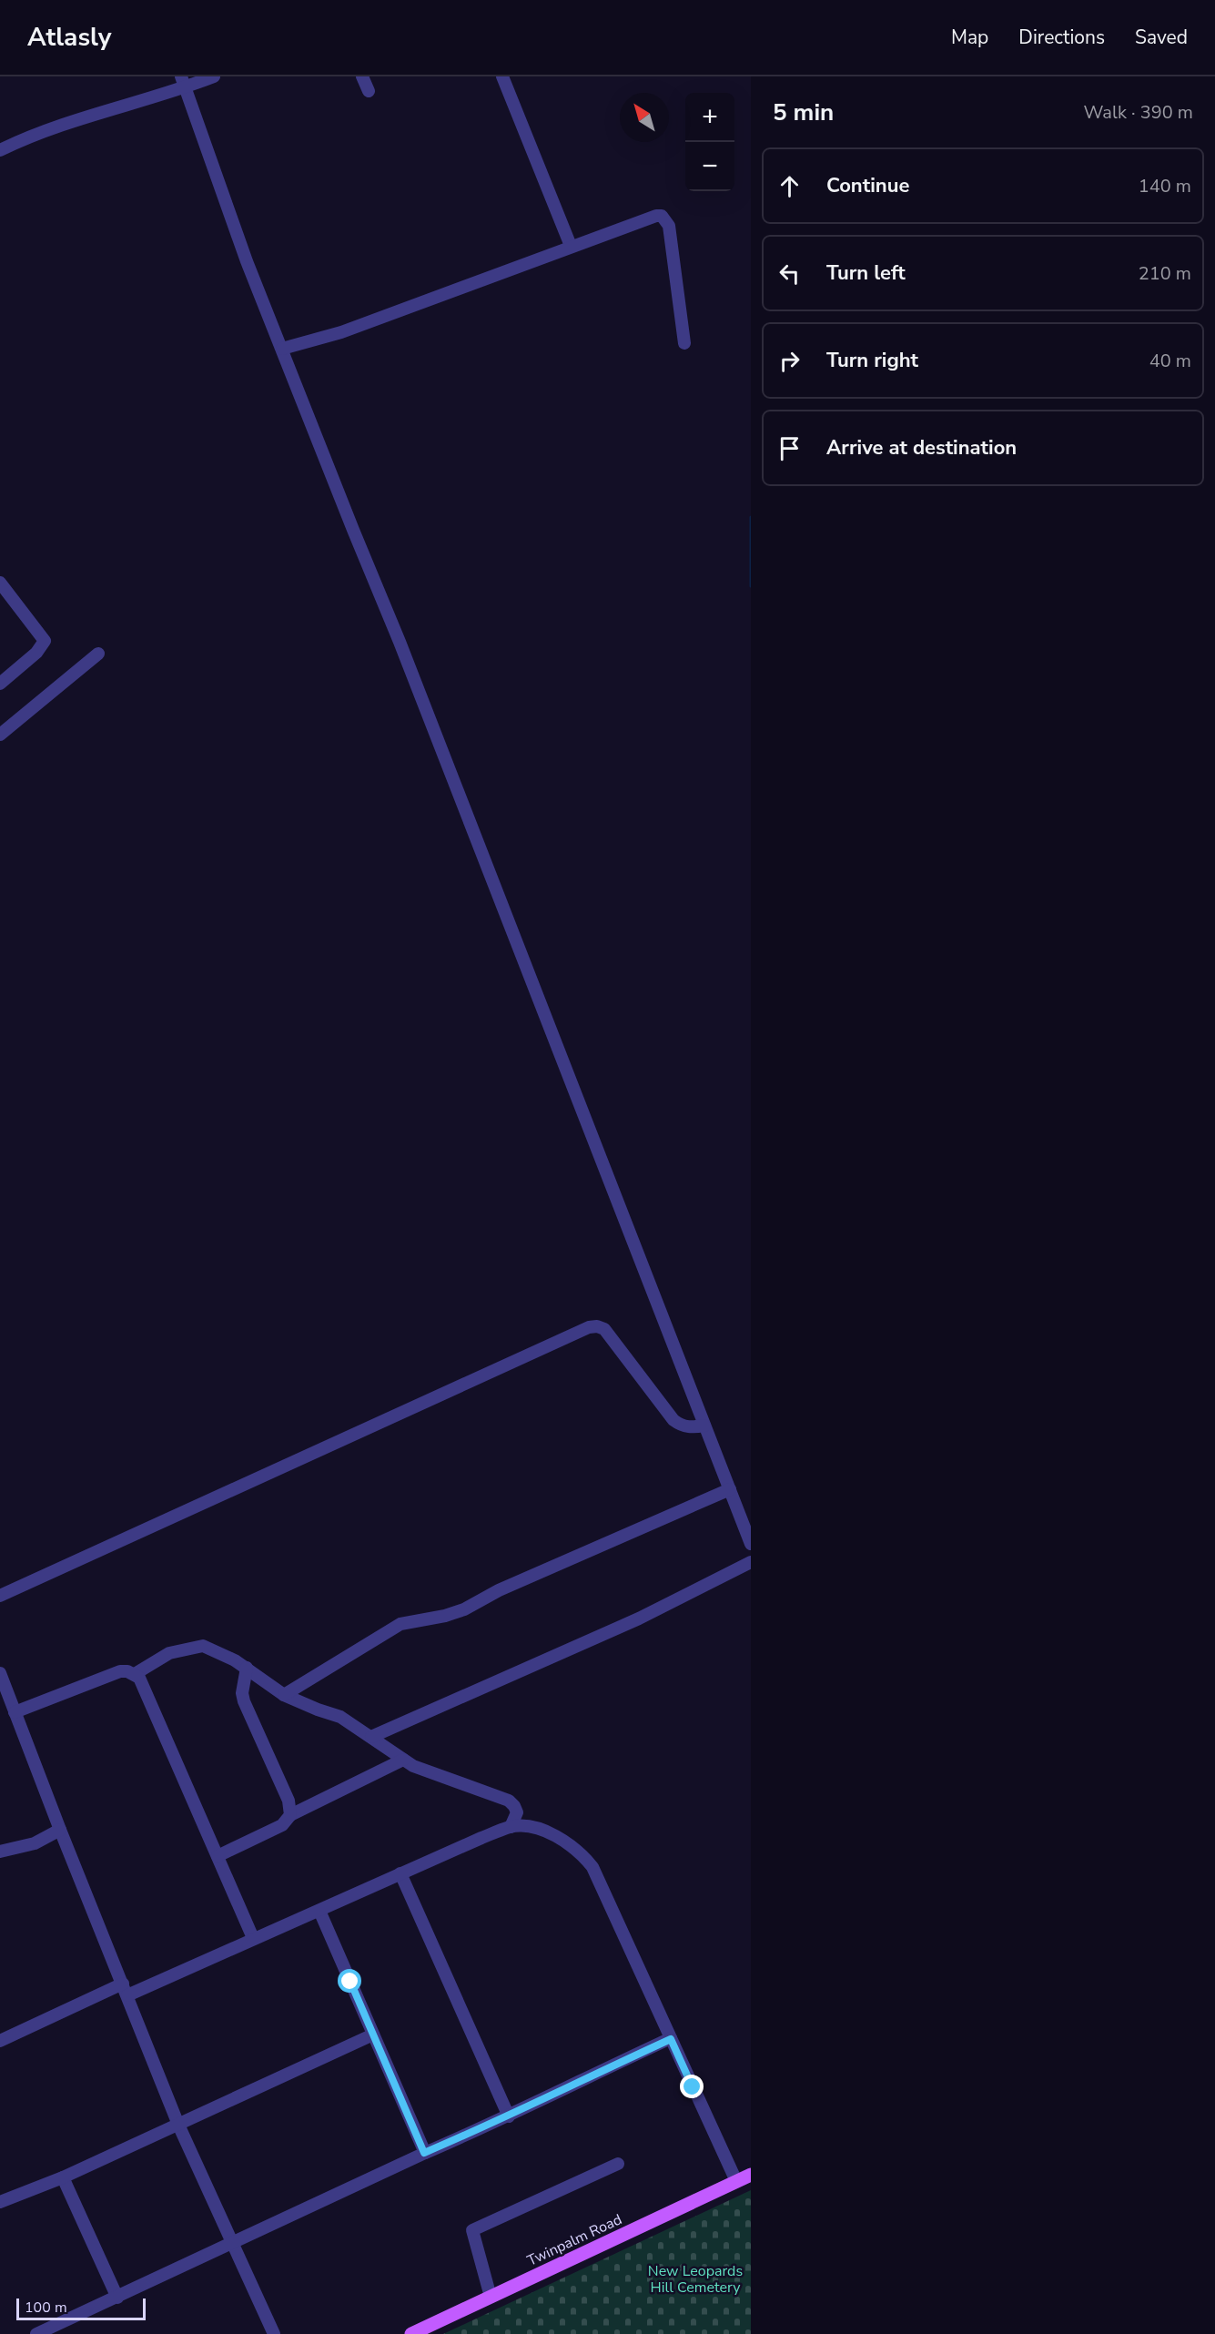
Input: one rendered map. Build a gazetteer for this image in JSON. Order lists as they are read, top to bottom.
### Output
{
  "streets": {
    "main road": ["Twinpalm Road"]
  },
  "parks": ["New Leopards Hill Cemetery"],
  "scale_bar": "100 m",
  "north": "top left",
  "page": {
    "header": "Atlasly",
    "nav": ["Map", "Directions", "Saved"],
    "heading": ["5 min", "Walk · 390 m"],
    "map_buttons": ["+", "−"],
    "list": [
      ["Continue", "140 m"],
      ["Turn left", "210 m"],
      ["Turn right", "40 m"],
      "Arrive at destination"
    ],
    "scale": "100 m"
  }
}
